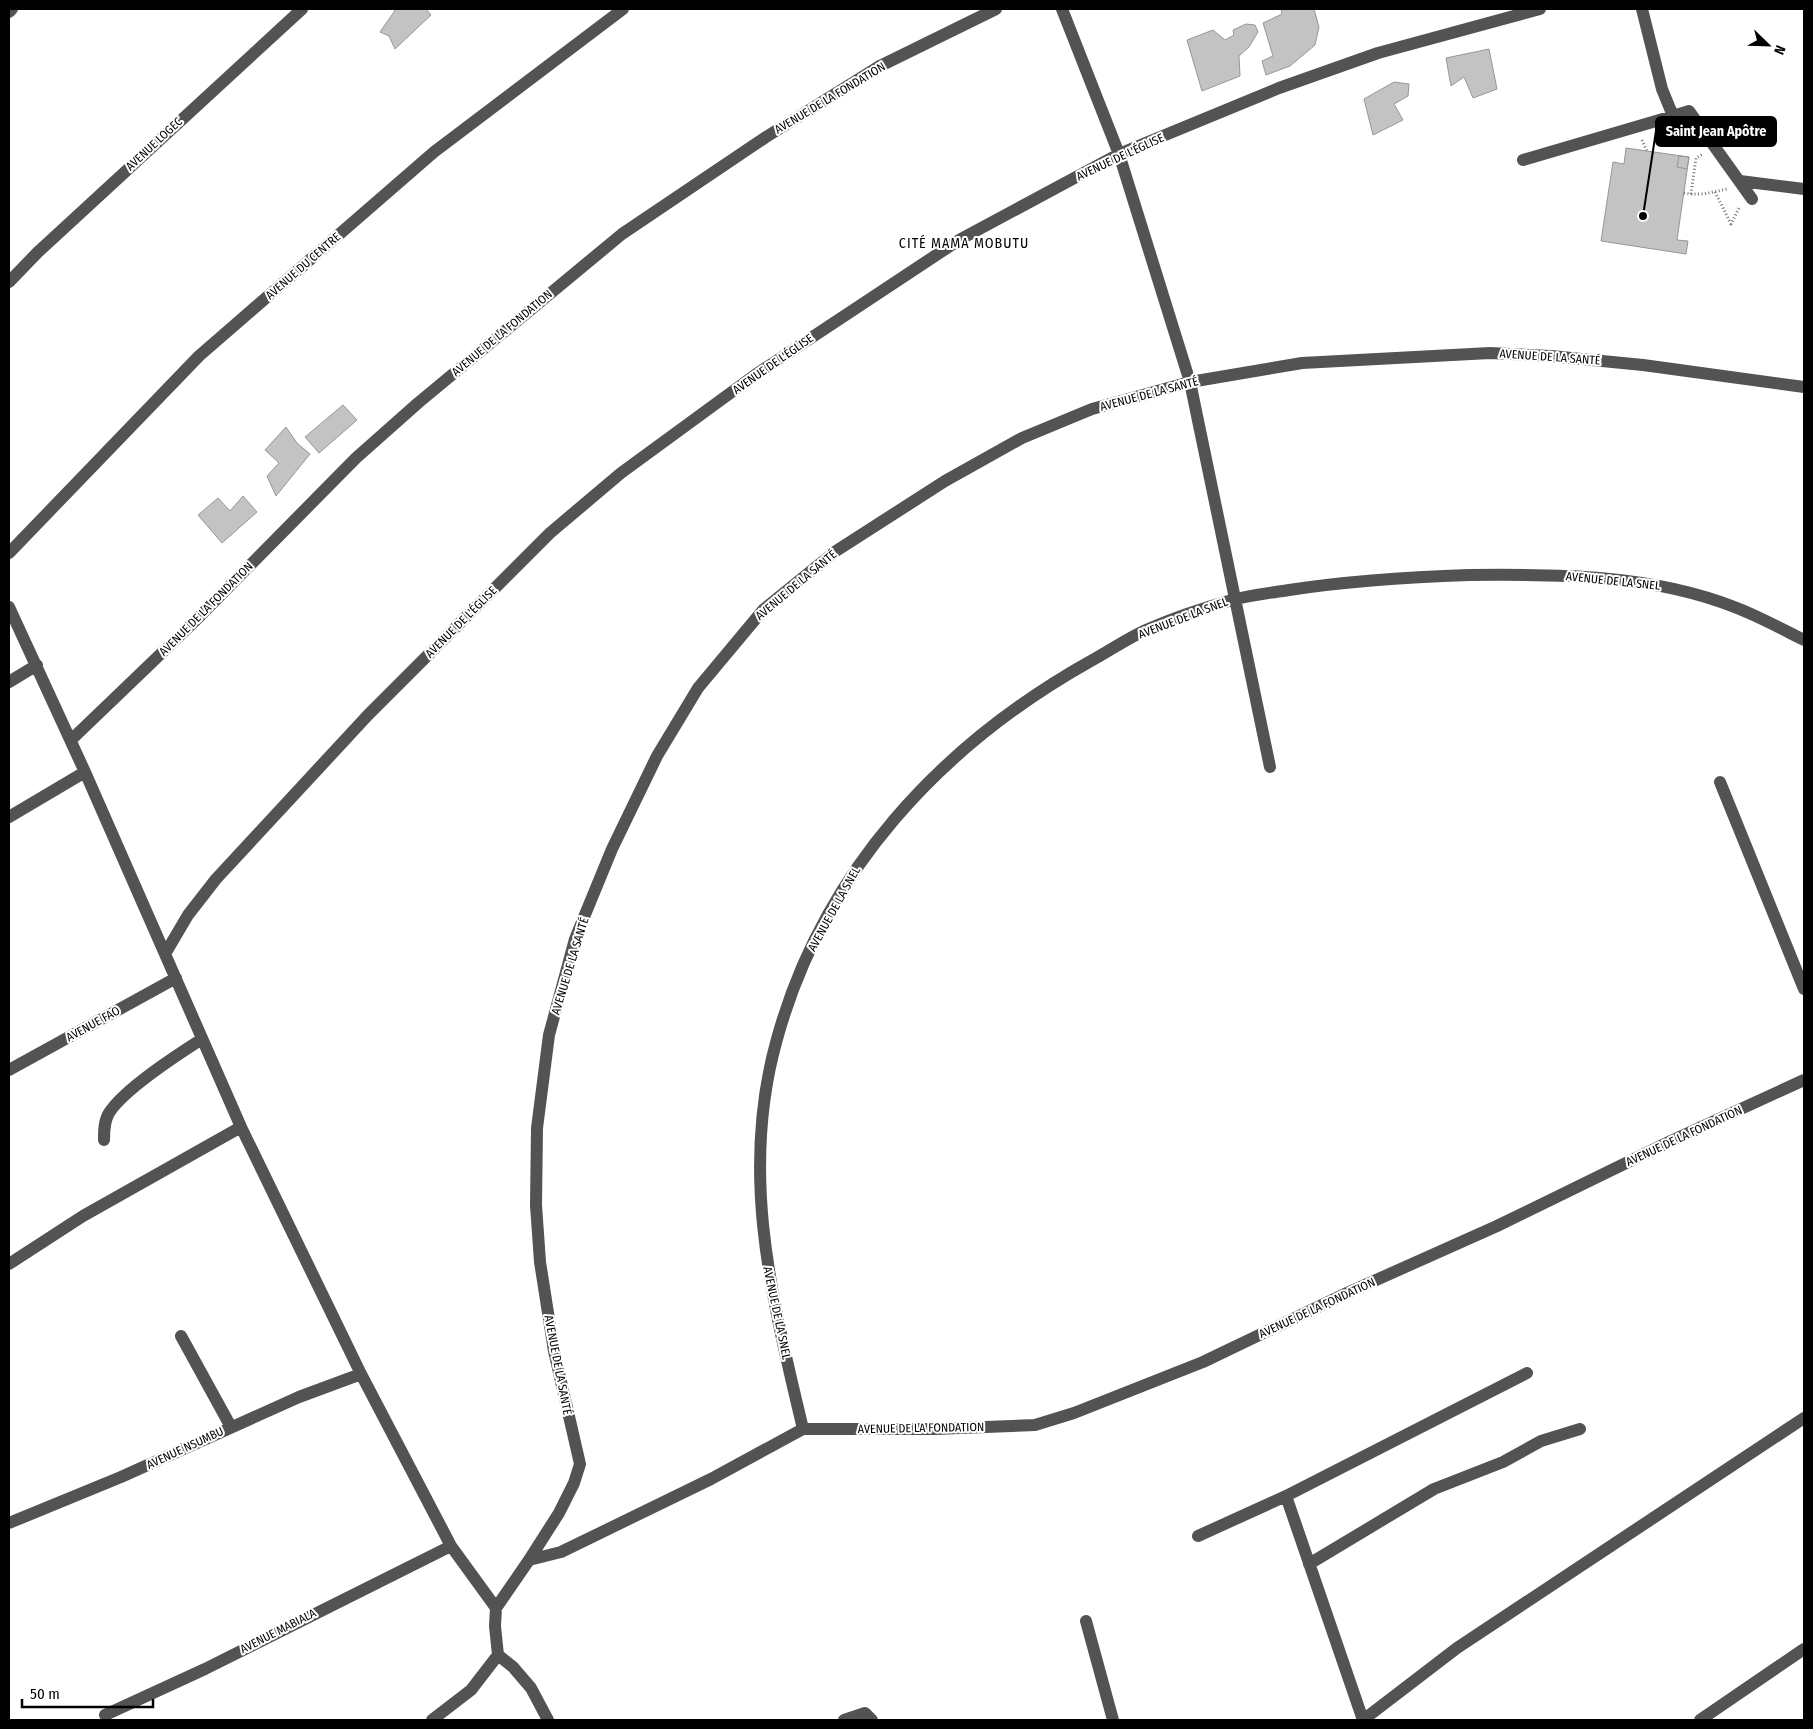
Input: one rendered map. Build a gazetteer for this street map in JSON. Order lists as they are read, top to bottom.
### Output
{
  "streets": {
    "street": [
      "AVENUE DE LA FONDATION",
      "AVENUE LOGEC",
      "AVENUE DE L'ÉGLISE",
      "AVENUE DU CENTRE",
      "AVENUE DE LA SANTÉ",
      "AVENUE DE LA SNEL",
      "AVENUE FAO",
      "AVENUE NSUMBU",
      "AVENUE MABIALA"
    ]
  },
  "crossings": [
    ["AVENUE DE LA FONDATION", "AVENUE DE LA SNEL"]
  ],
  "districts": ["CITÉ MAMA MOBUTU"],
  "places": ["Saint Jean Apôtre"],
  "scale_bar": "50 m",
  "north": "bottom right"
}
